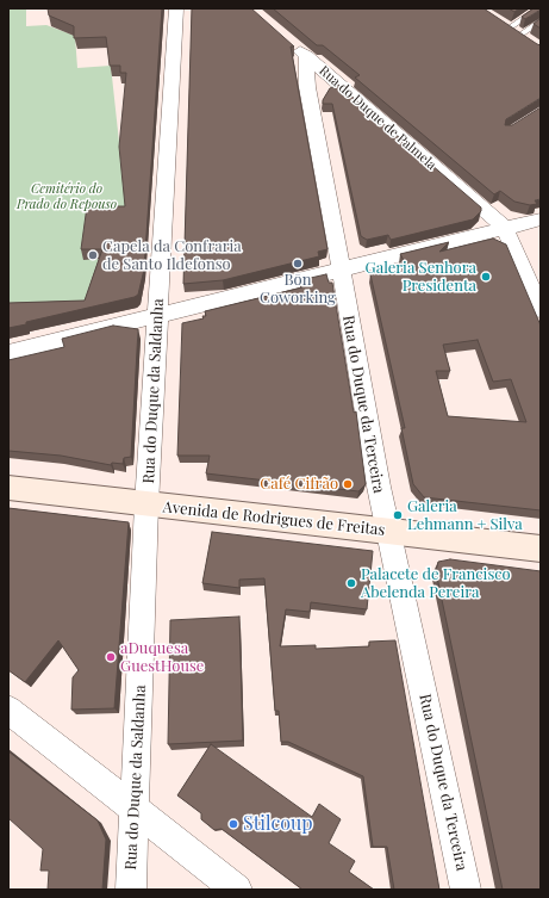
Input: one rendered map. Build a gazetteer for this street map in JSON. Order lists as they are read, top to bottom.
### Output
{
  "streets": {
    "main road": ["Avenida de Rodrigues de Freitas"],
    "street": ["Rua do Duque de Palmela", "Rua do Duque da Saldanha", "Rua do Duque da Terceira"]
  },
  "crossings": [
    ["Rua do Duque de Palmela", "Rua do Duque da Terceira"],
    ["Rua do Duque da Saldanha", "Avenida de Rodrigues de Freitas"],
    ["Rua do Duque da Terceira", "Avenida de Rodrigues de Freitas"]
  ],
  "parks": ["Cemitério do Prado do Repouso"],
  "places": [
    "Capela da Confraria de Santo Ildefonso",
    "Bōn Coworking",
    "Galeria Senhora Presidenta",
    "Café Cifrão",
    "Galeria Lehmann + Silva",
    "Palacete de Francisco Abelenda Pereira",
    "aDuquesa GuestHouse",
    "Stilcoup"
  ]
}
